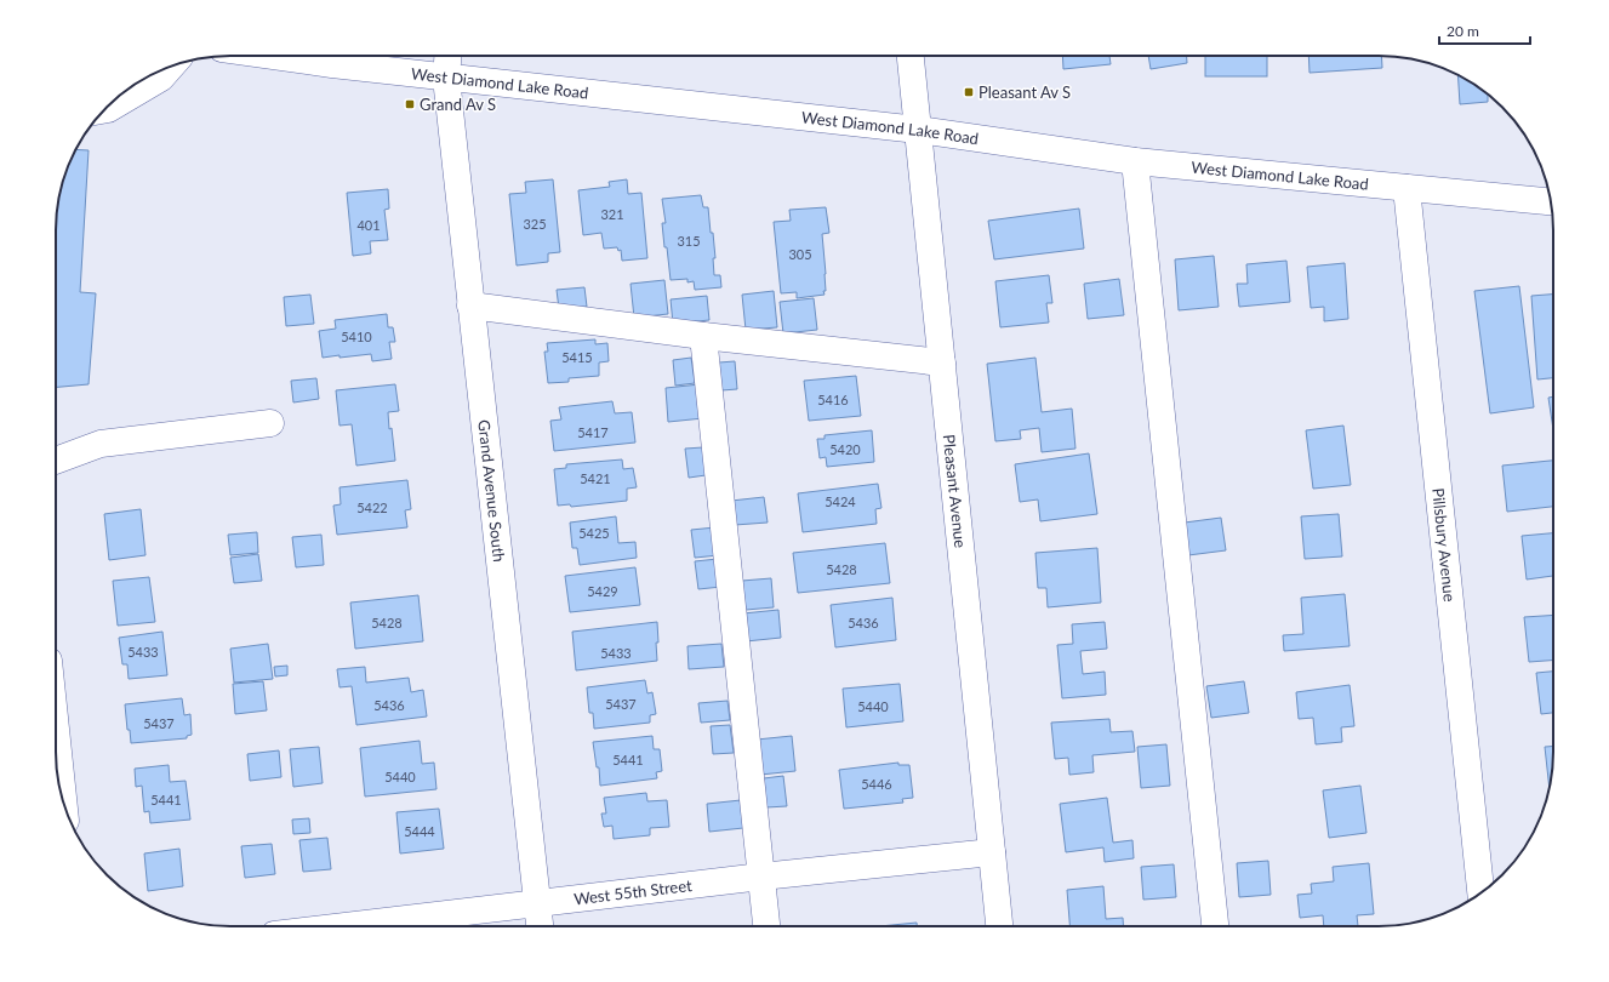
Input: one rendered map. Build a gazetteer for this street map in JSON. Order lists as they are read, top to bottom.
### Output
{
  "streets": {
    "street": [
      "West Diamond Lake Road",
      "Grand Avenue South",
      "Pleasant Avenue",
      "Pillsbury Avenue",
      "West 55th Street"
    ]
  },
  "crossings": [
    ["West Diamond Lake Road", "Grand Avenue South"],
    ["West Diamond Lake Road", "Pleasant Avenue"],
    ["West Diamond Lake Road", "Pillsbury Avenue"],
    ["Grand Avenue South", "West 55th Street"],
    ["Pleasant Avenue", "West 55th Street"]
  ],
  "places": {
    "transit": ["Pleasant Av S", "Grand Av S"]
  },
  "house_numbers": [
    "321",
    "325",
    "401",
    "315",
    "305",
    "5410",
    "5415",
    "5416",
    "5417",
    "5420",
    "5421",
    "5424",
    "5422",
    "5425",
    "5428",
    "5429",
    "5428",
    "5436",
    "5433",
    "5433",
    "5437",
    "5436",
    "5440",
    "5437",
    "5441",
    "5440",
    "5446",
    "5441",
    "5444"
  ],
  "scale_bar": "20 m"
}
